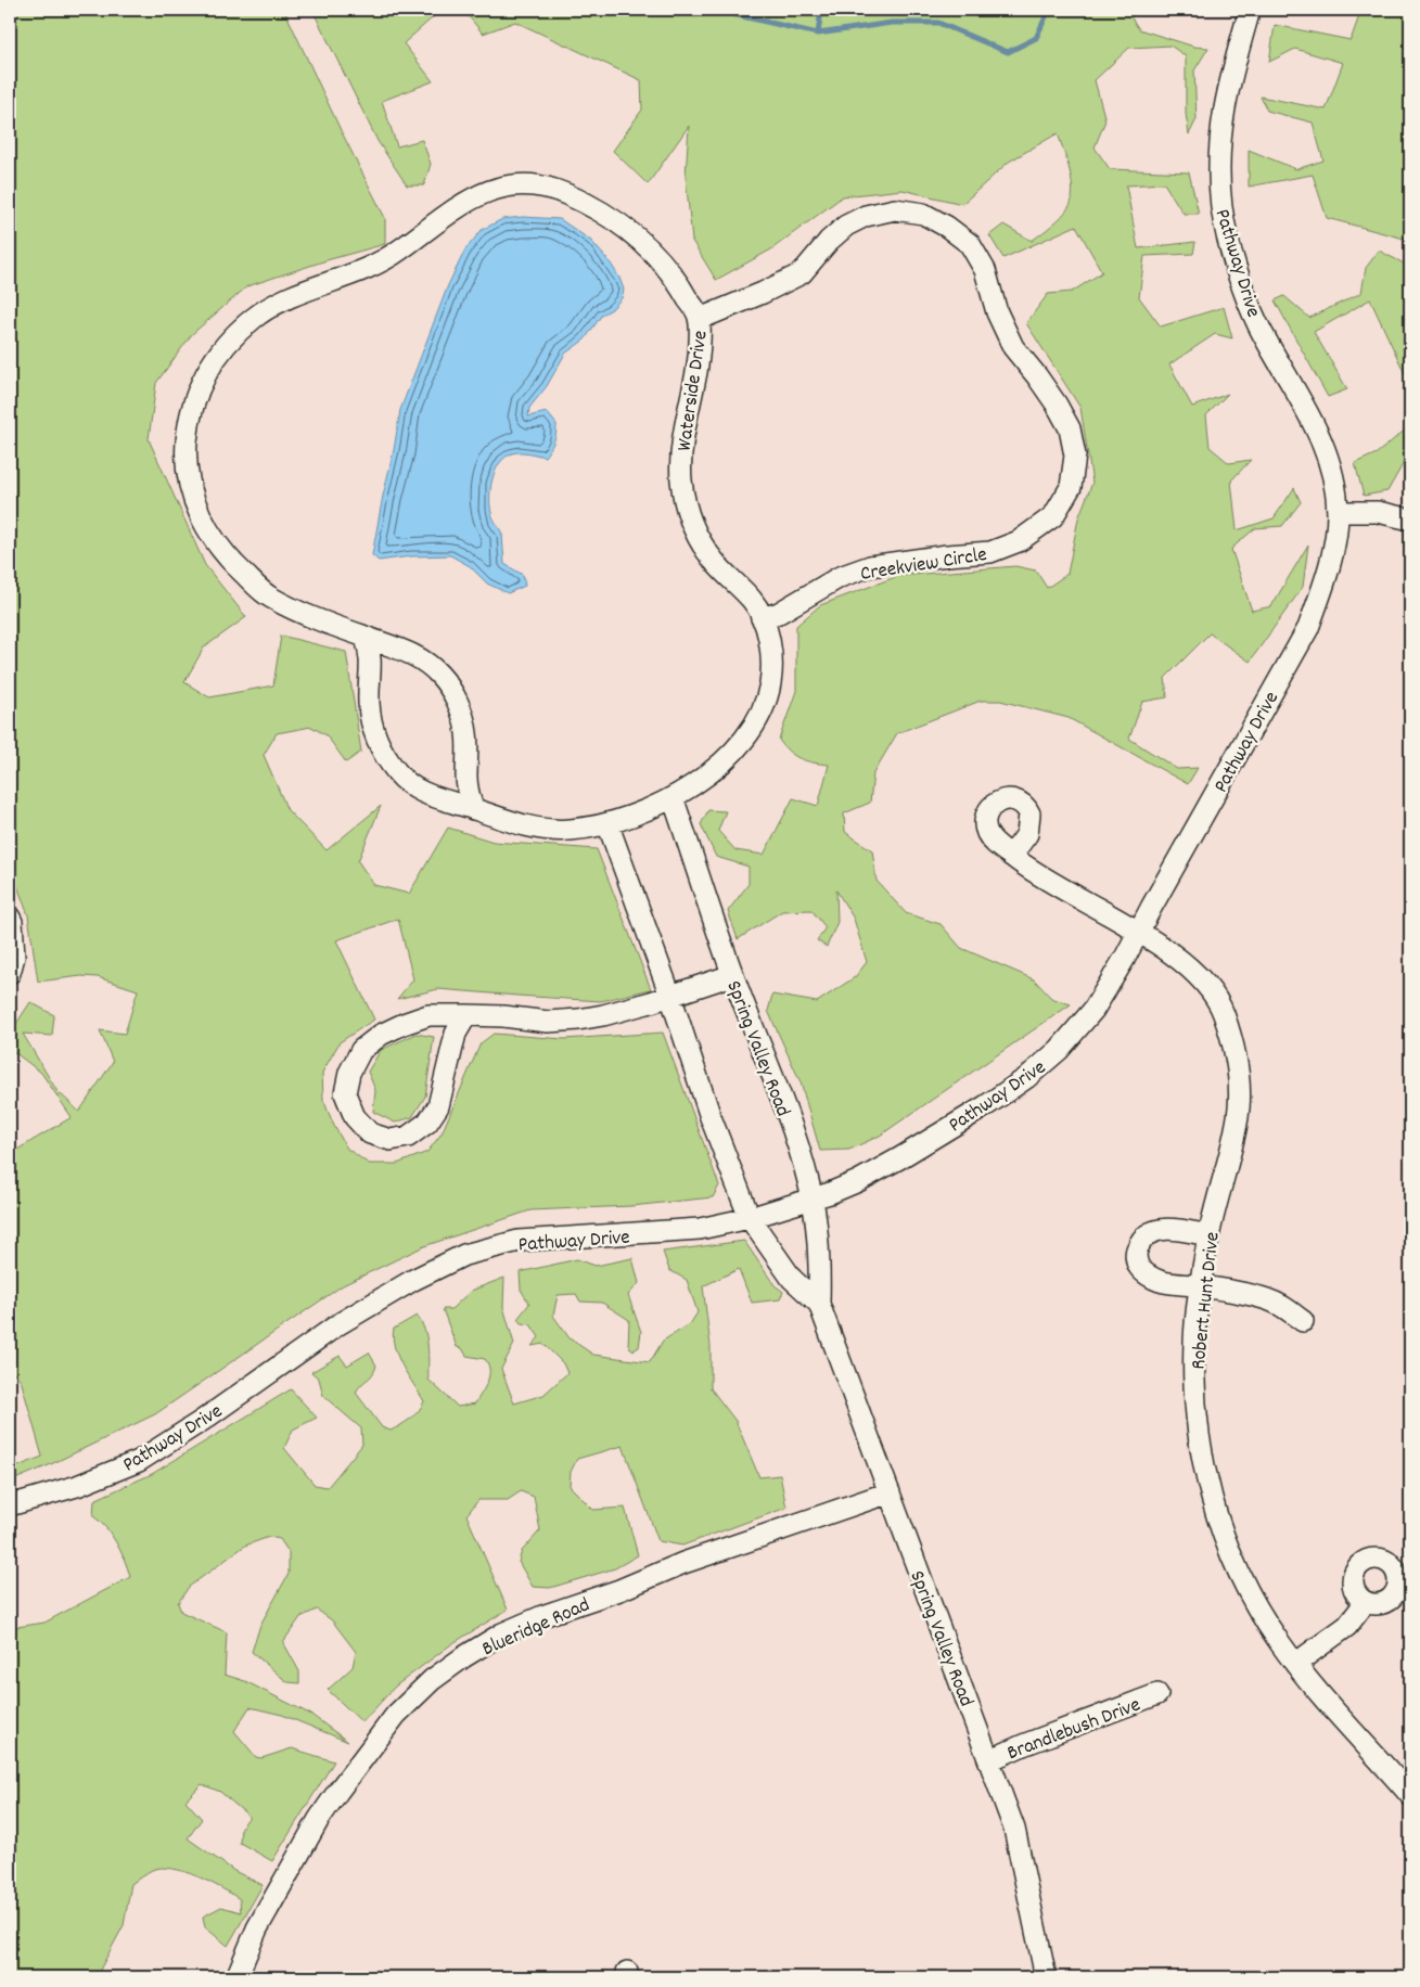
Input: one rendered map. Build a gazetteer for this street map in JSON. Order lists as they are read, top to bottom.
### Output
{
  "streets": {
    "street": [
      "Pathway Drive",
      "Waterside Drive",
      "Creekview Circle",
      "Spring Valley Road",
      "Robert Hunt Drive",
      "Blueridge Road",
      "Brandlebush Drive"
    ]
  },
  "crossings": [
    ["Pathway Drive", "Spring Valley Road"],
    ["Pathway Drive", "Robert Hunt Drive"],
    ["Waterside Drive", "Creekview Circle"],
    ["Waterside Drive", "Spring Valley Road"],
    ["Spring Valley Road", "Blueridge Road"],
    ["Spring Valley Road", "Brandlebush Drive"]
  ]
}
